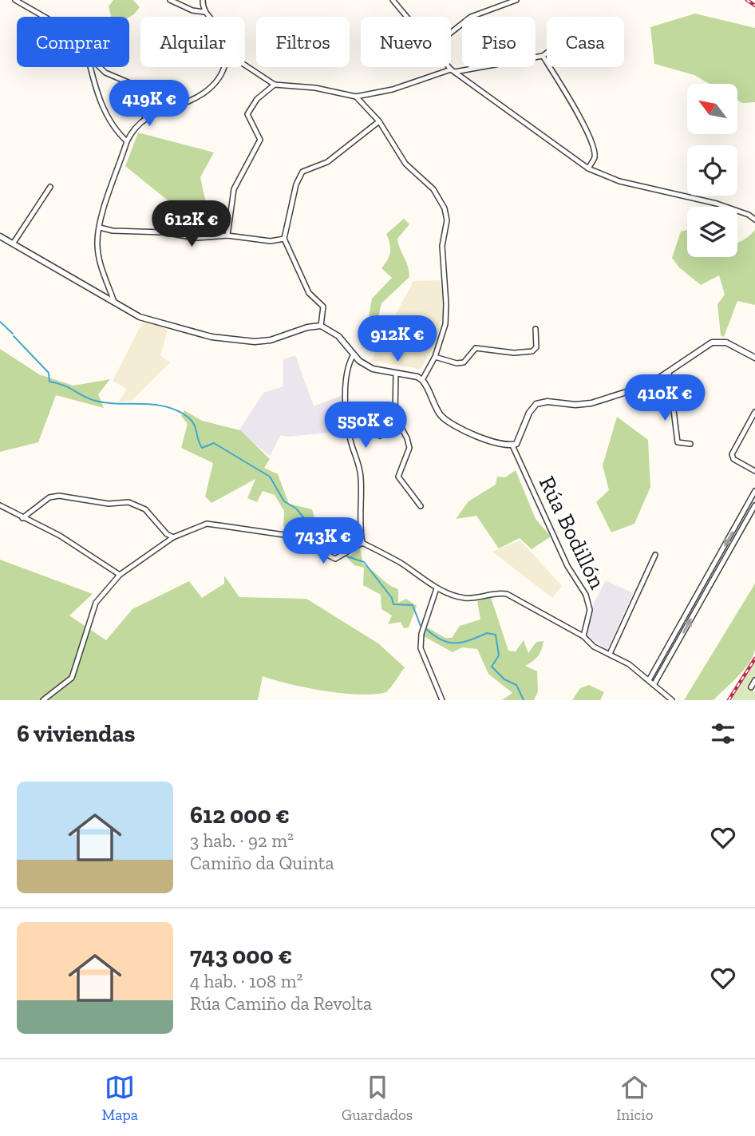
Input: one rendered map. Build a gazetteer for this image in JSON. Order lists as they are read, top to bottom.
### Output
{
  "streets": {
    "street": ["Rúa Bodillón"]
  },
  "north": "top left",
  "page": {
    "chip": [
      "Comprar",
      "Alquilar",
      "Filtros",
      "Nuevo",
      "Piso",
      "Casa"
    ],
    "price": [
      "419K €",
      "612K €",
      "912K €",
      "410K €",
      "550K €",
      "743K €"
    ],
    "heading": "6 viviendas",
    "list": [
      {
        "name": "612 000 €",
        "note": "3 hab. · 92 m² · Camiño da Quinta"
      },
      {
        "name": "743 000 €",
        "note": "4 hab. · 108 m² · Rúa Camiño da Revolta"
      }
    ],
    "tabs": ["Mapa", "Guardados", "Inicio"]
  }
}
